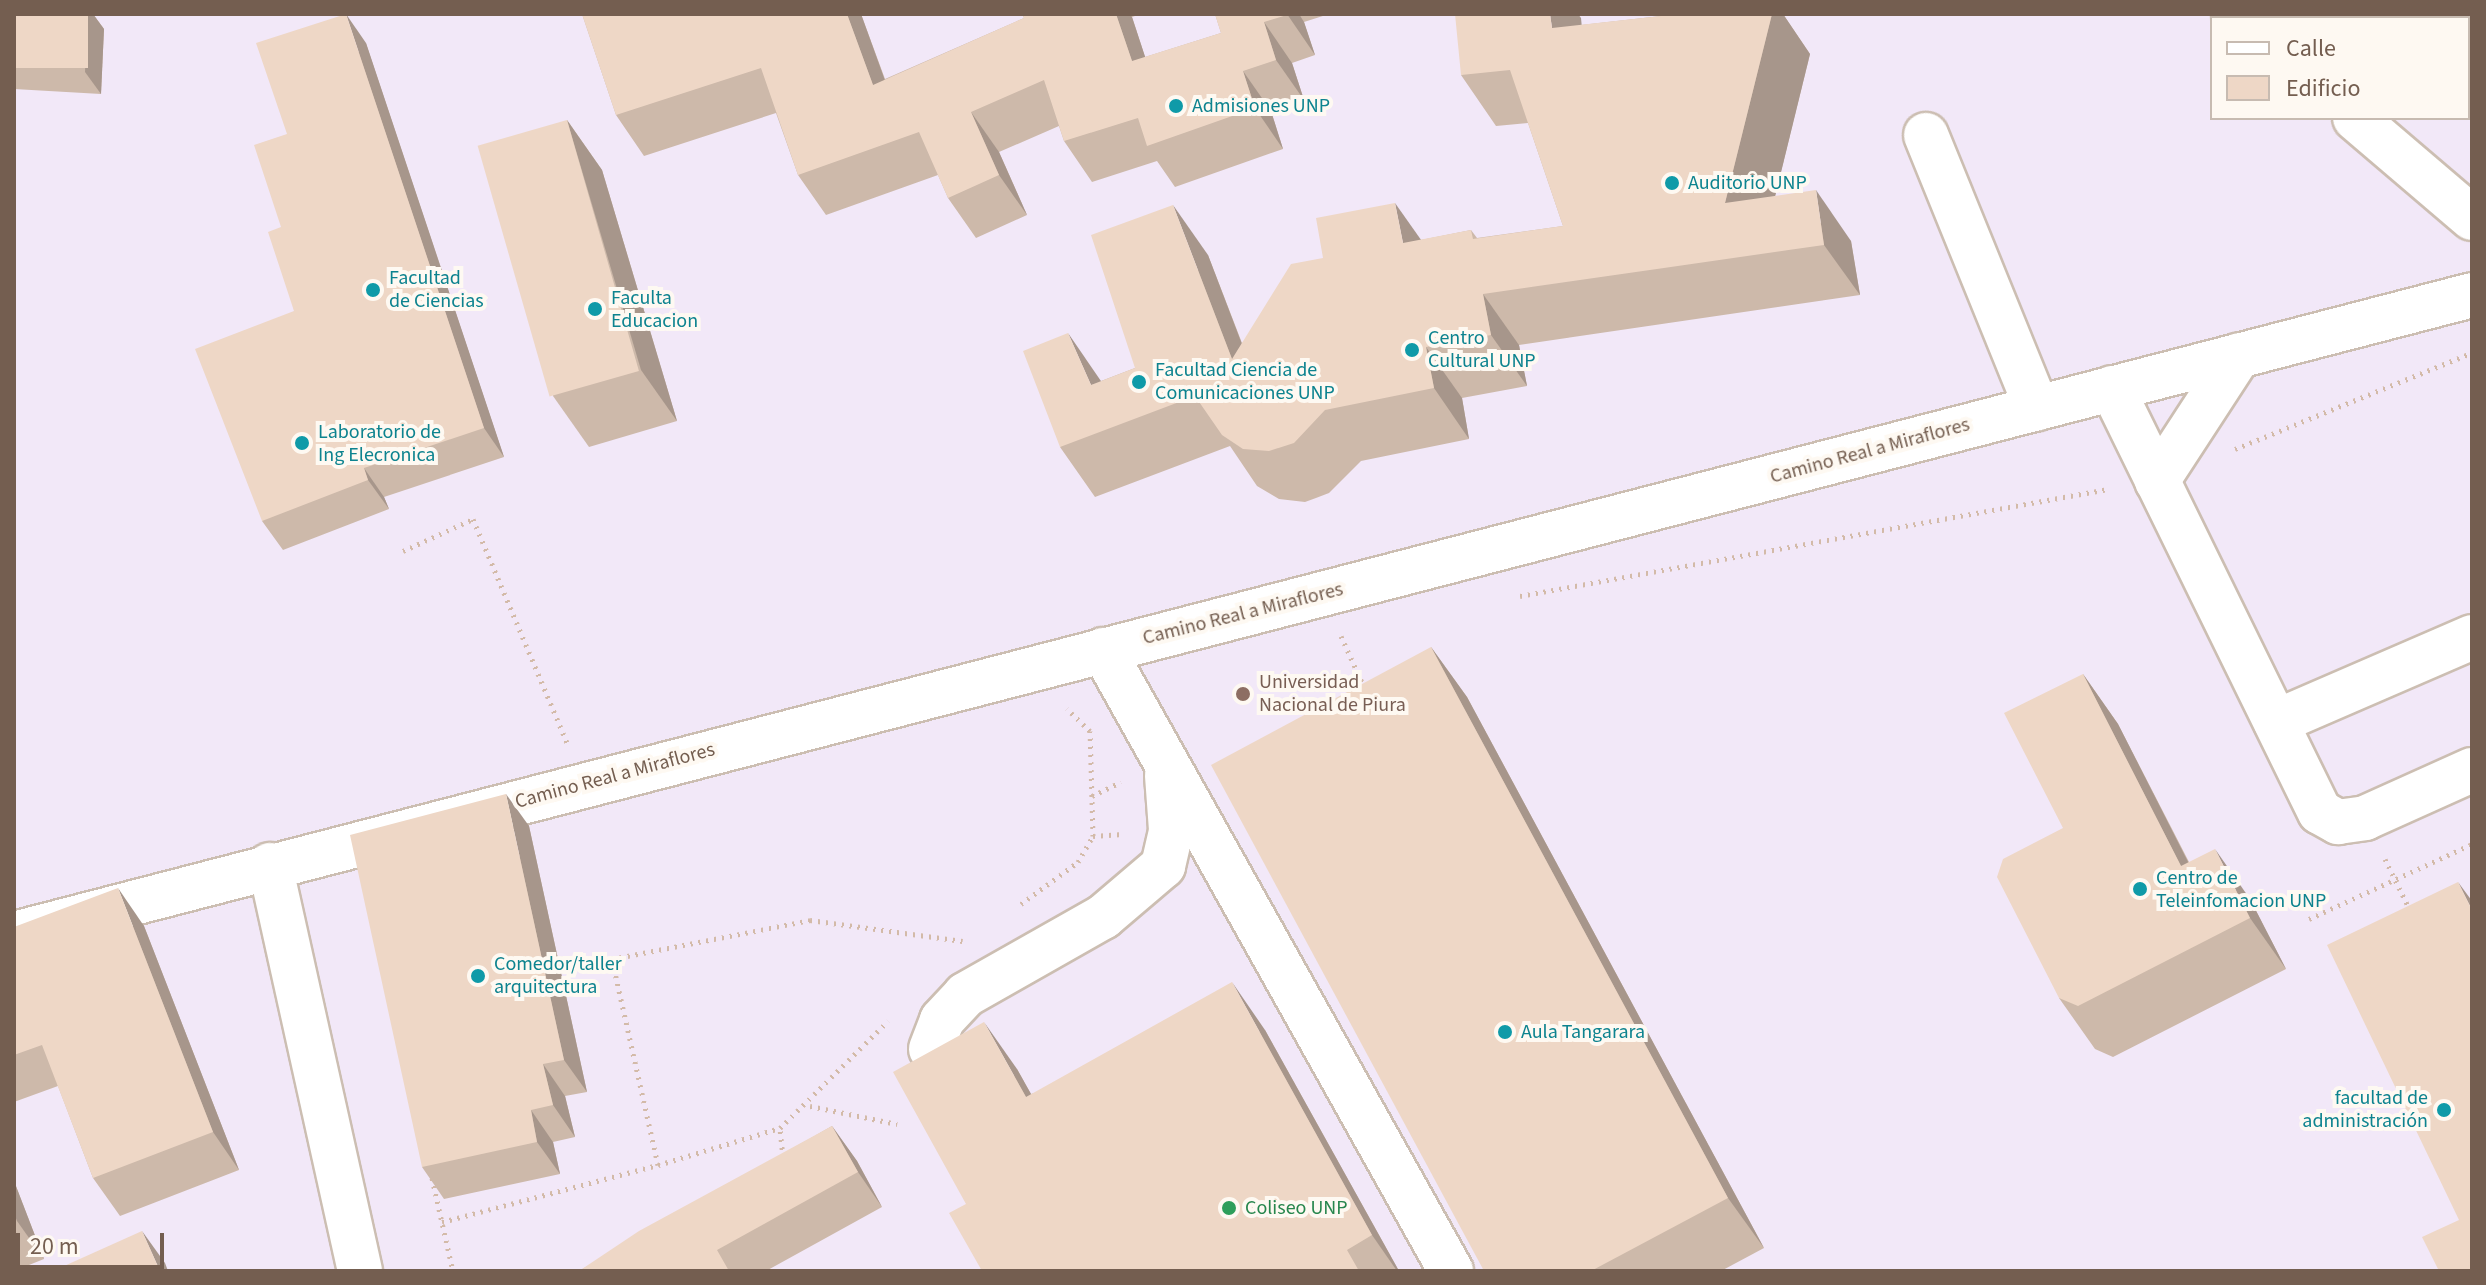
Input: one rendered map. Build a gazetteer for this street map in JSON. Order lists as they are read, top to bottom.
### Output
{
  "streets": {
    "lane": ["Camino Real a Miraflores"]
  },
  "places": [
    "Admisiones UNP",
    "Auditorio UNP",
    "Facultad de Ciencias",
    "Faculta Educacion",
    "Centro Cultural UNP",
    "Facultad Ciencia de Comunicaciones UNP",
    "Laboratorio de Ing Elecronica",
    "Universidad Nacional de Piura",
    "Centro de Teleinfomacion UNP",
    "Comedor/taller arquitectura",
    "Aula Tangarara",
    "facultad de administración",
    "Coliseo UNP"
  ],
  "legend": ["Calle", "Edificio"],
  "scale_bar": "20 m"
}
